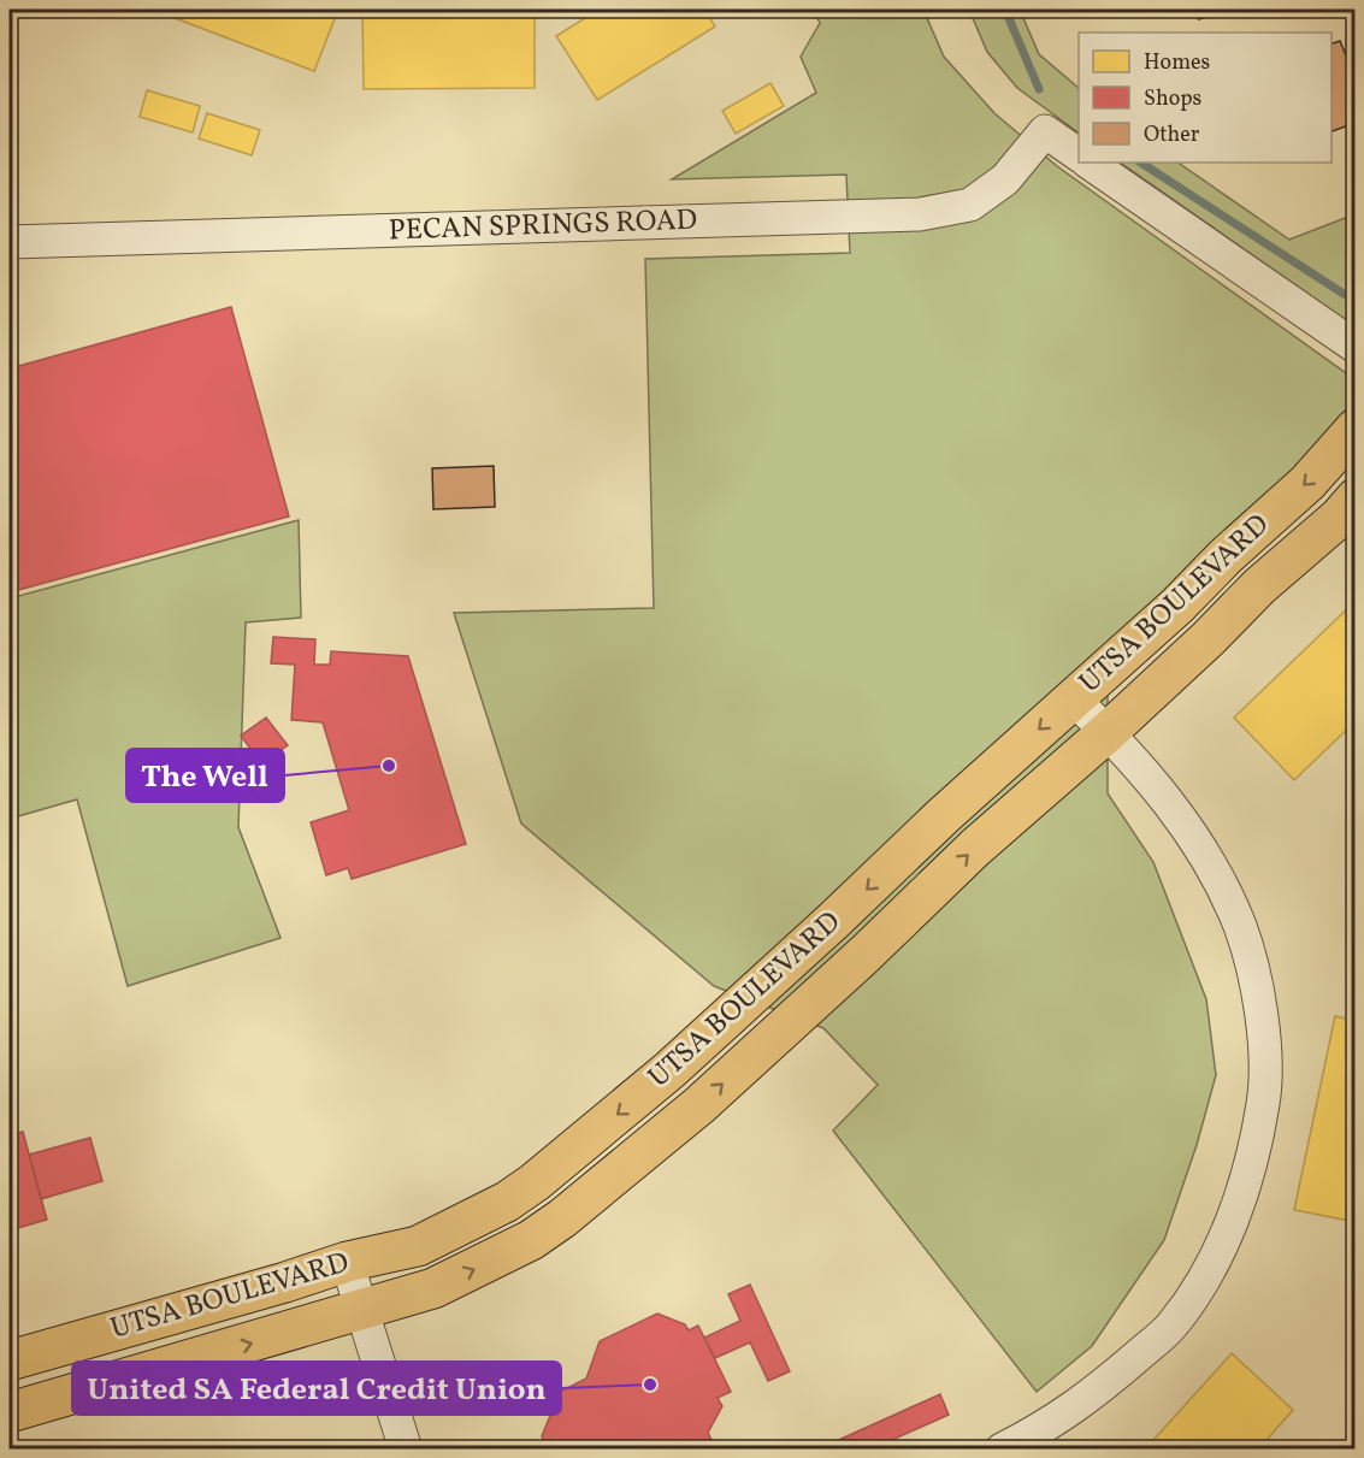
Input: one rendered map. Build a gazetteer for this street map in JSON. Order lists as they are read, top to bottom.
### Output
{
  "streets": {
    "main road": ["UTSA BOULEVARD"],
    "street": ["PECAN SPRINGS ROAD"]
  },
  "places": ["The Well", "United SA Federal Credit Union"],
  "legend": ["Homes", "Shops", "Other"]
}
